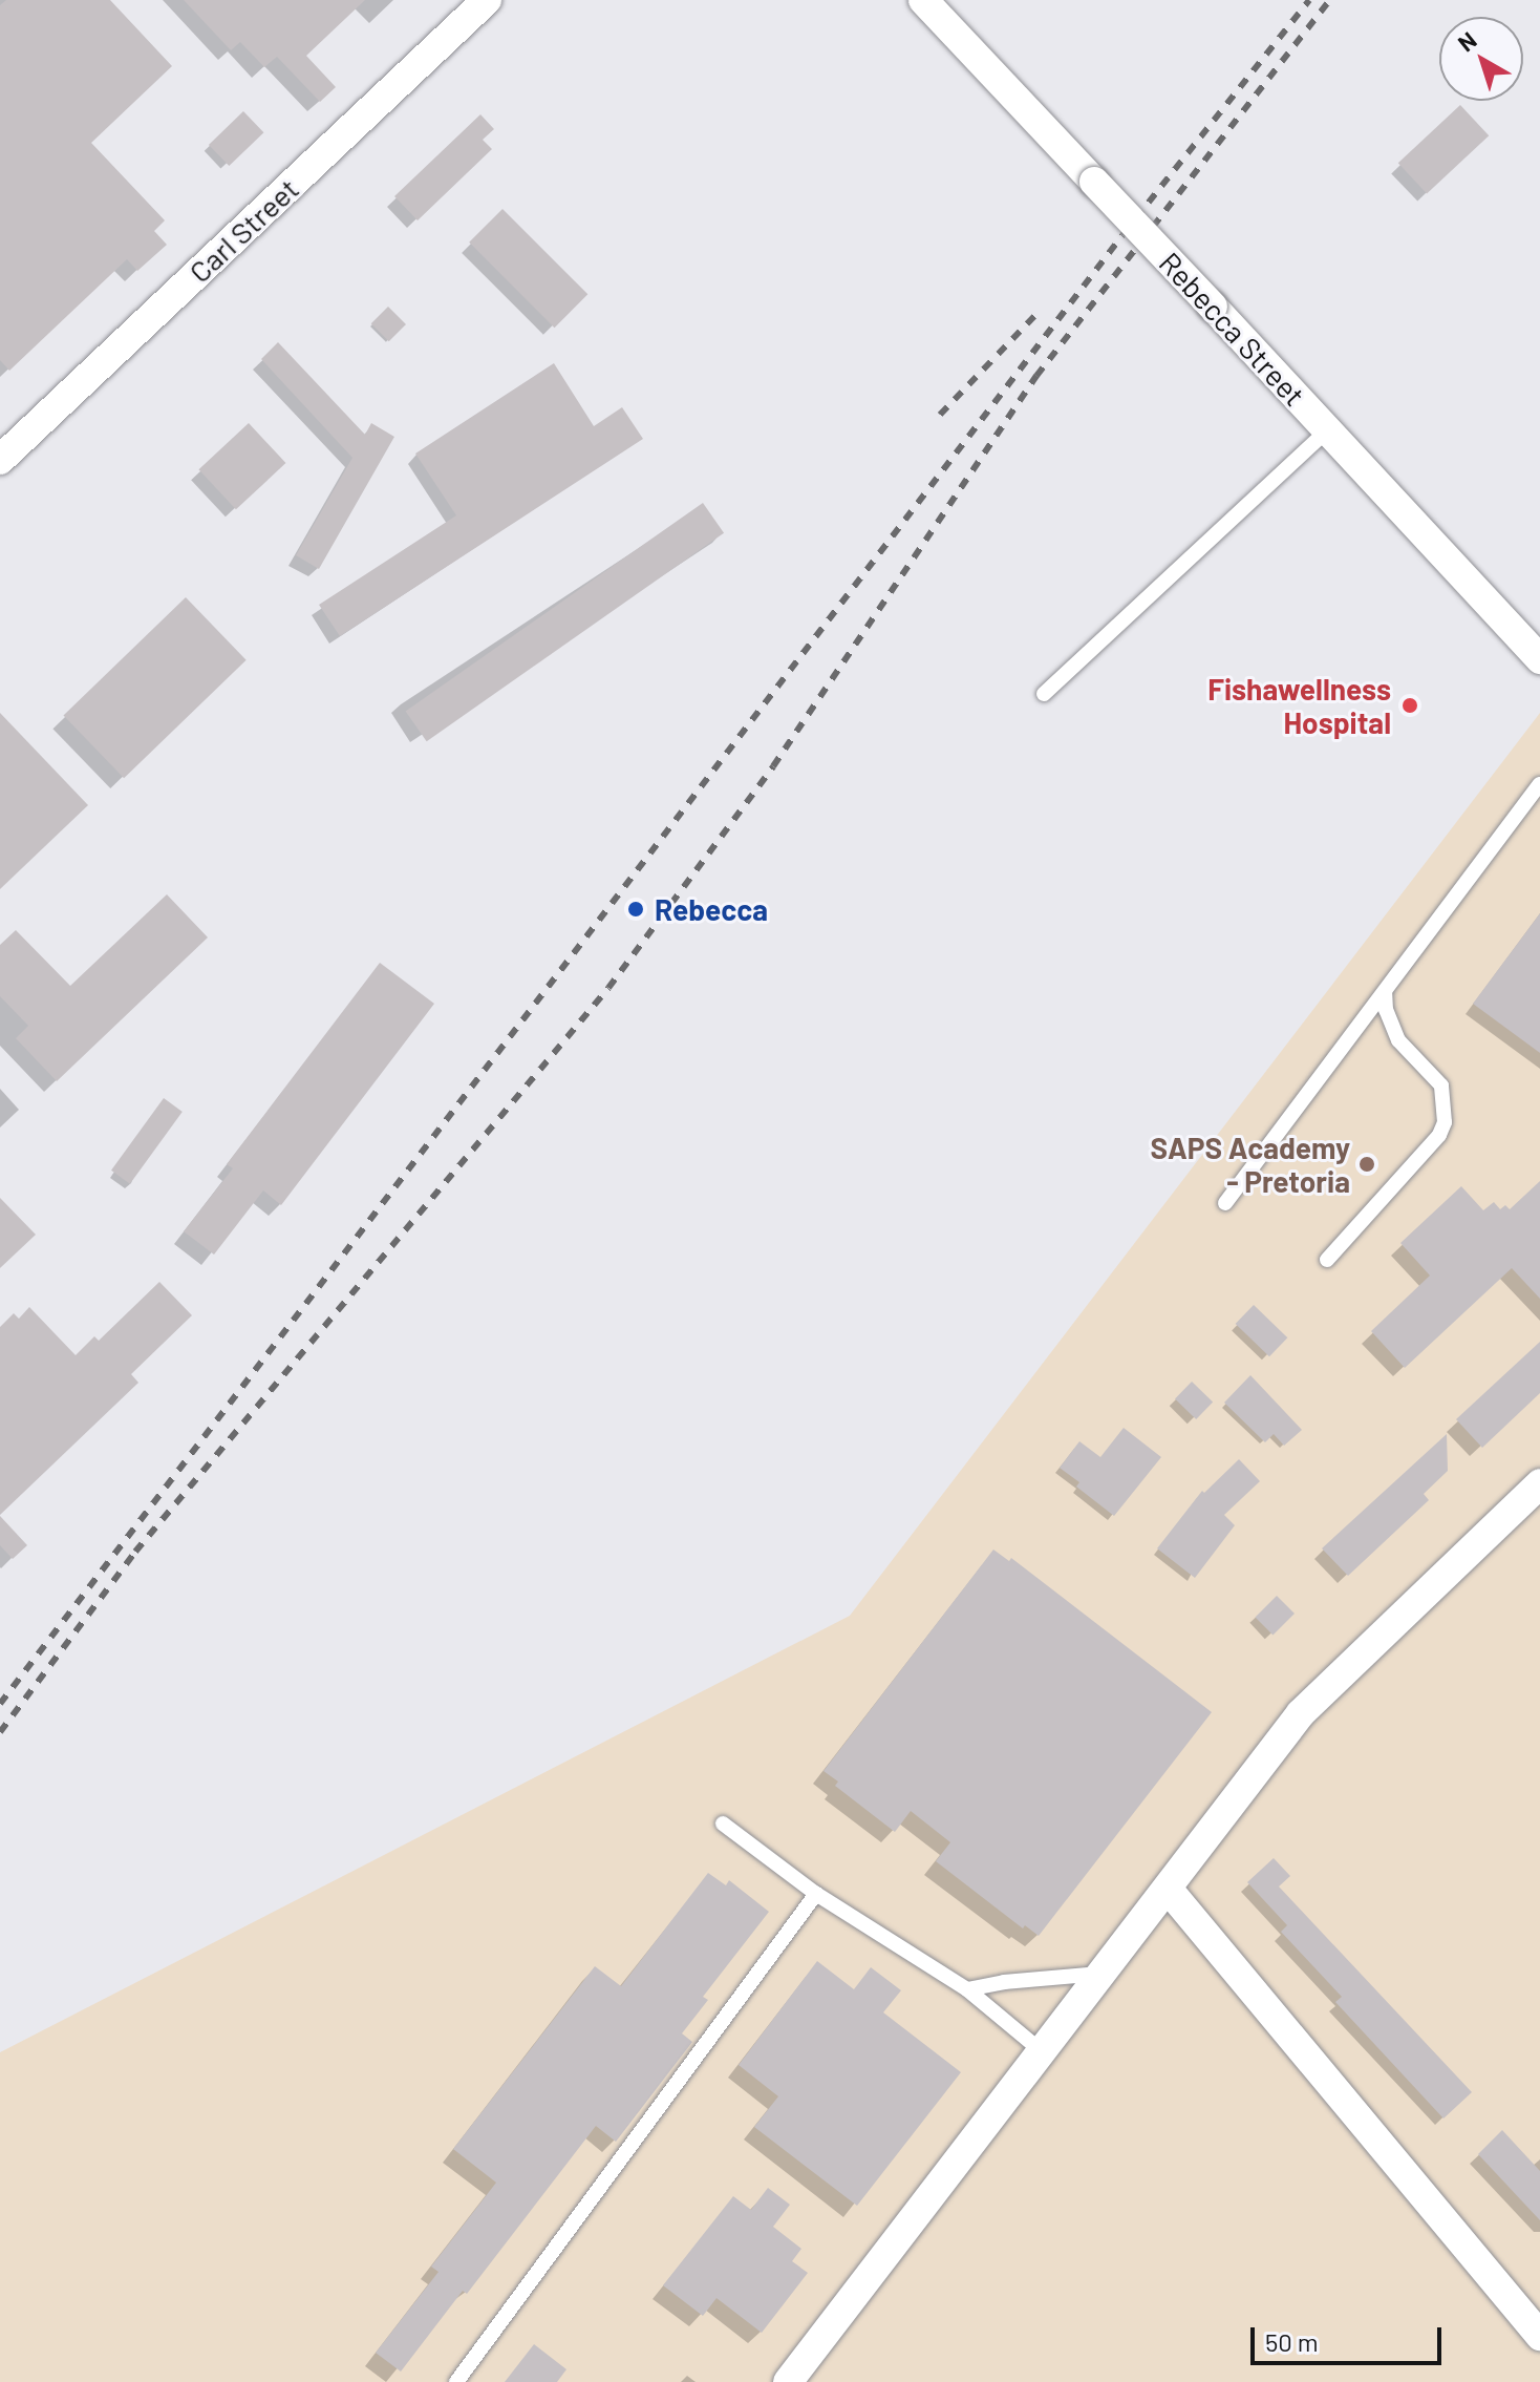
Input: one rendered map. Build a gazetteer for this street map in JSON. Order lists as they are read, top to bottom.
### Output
{
  "streets": {
    "street": ["Carl Street", "Rebecca Street"]
  },
  "places": ["Fishawellness Hospital", "Rebecca", "SAPS Academy - Pretoria"],
  "scale_bar": "50 m",
  "north": "top left"
}
